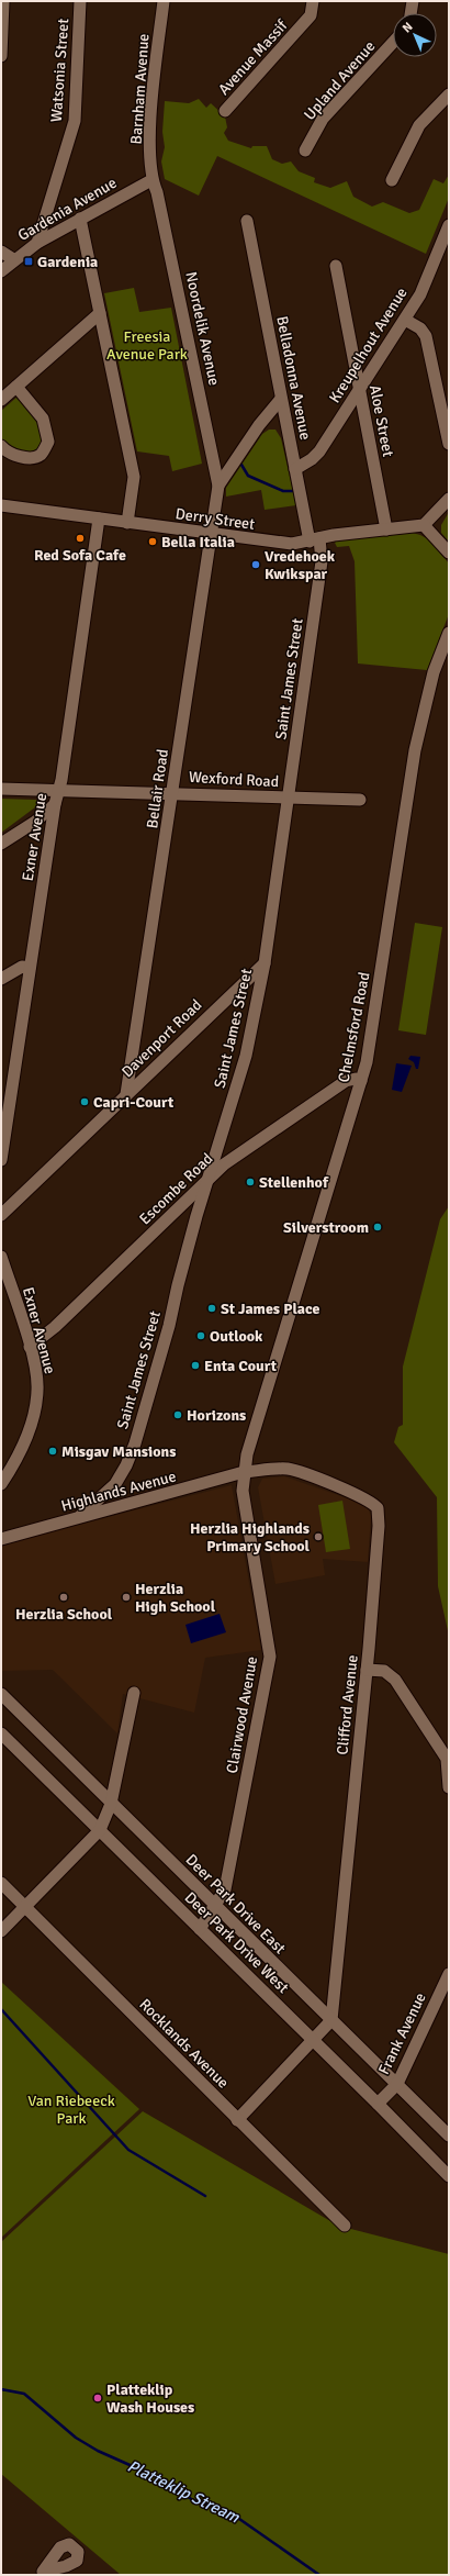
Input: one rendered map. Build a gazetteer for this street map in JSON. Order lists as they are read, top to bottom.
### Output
{
  "streets": {
    "street": [
      "Avenue Massif",
      "Watsonia Street",
      "Upland Avenue",
      "Barnham Avenue",
      "Gardenia Avenue",
      "Noordelik Avenue",
      "Kreupelhout Avenue",
      "Belladonna Avenue",
      "Aloe Street",
      "Derry Street",
      "Saint James Street",
      "Wexford Road",
      "Bellair Road",
      "Exner Avenue",
      "Chelmsford Road",
      "Davenport Road",
      "Escombe Road",
      "Highlands Avenue",
      "Clifford Avenue",
      "Clairwood Avenue",
      "Deer Park Drive East",
      "Deer Park Drive West",
      "Frank Avenue",
      "Rocklands Avenue"
    ]
  },
  "crossings": [
    ["Watsonia Street", "Gardenia Avenue"],
    ["Barnham Avenue", "Gardenia Avenue"],
    ["Barnham Avenue", "Noordelik Avenue"],
    ["Gardenia Avenue", "Noordelik Avenue"],
    ["Noordelik Avenue", "Belladonna Avenue"],
    ["Noordelik Avenue", "Derry Street"],
    ["Noordelik Avenue", "Bellair Road"],
    ["Kreupelhout Avenue", "Belladonna Avenue"],
    ["Kreupelhout Avenue", "Aloe Street"],
    ["Belladonna Avenue", "Derry Street"],
    ["Belladonna Avenue", "Saint James Street"],
    ["Aloe Street", "Derry Street"],
    ["Derry Street", "Saint James Street"],
    ["Derry Street", "Bellair Road"],
    ["Derry Street", "Exner Avenue"],
    ["Saint James Street", "Wexford Road"],
    ["Saint James Street", "Davenport Road"],
    ["Saint James Street", "Escombe Road"],
    ["Saint James Street", "Highlands Avenue"],
    ["Wexford Road", "Bellair Road"],
    ["Wexford Road", "Exner Avenue"],
    ["Bellair Road", "Davenport Road"],
    ["Exner Avenue", "Escombe Road"],
    ["Chelmsford Road", "Escombe Road"],
    ["Chelmsford Road", "Highlands Avenue"],
    ["Chelmsford Road", "Clifford Avenue"],
    ["Chelmsford Road", "Clairwood Avenue"],
    ["Highlands Avenue", "Clifford Avenue"],
    ["Highlands Avenue", "Clairwood Avenue"],
    ["Clifford Avenue", "Clairwood Avenue"],
    ["Clifford Avenue", "Deer Park Drive East"],
    ["Clairwood Avenue", "Deer Park Drive East"],
    ["Clairwood Avenue", "Deer Park Drive West"],
    ["Deer Park Drive East", "Frank Avenue"],
    ["Deer Park Drive West", "Frank Avenue"]
  ],
  "water": ["Platteklip Stream"],
  "parks": ["Freesia Avenue Park", "Van Riebeeck Park"],
  "places": {
    "transit": ["Gardenia"],
    "other": [
      "Red Sofa Cafe",
      "Bella Italia",
      "Vredehoek Kwikspar",
      "Capri-Court",
      "Stellenhof",
      "Silverstroom",
      "St James Place",
      "Outlook",
      "Enta Court",
      "Horizons",
      "Misgav Mansions",
      "Herzlia Highlands Primary School",
      "Herzlia School",
      "Herzlia High School",
      "Platteklip Wash Houses"
    ]
  },
  "north": "top left"
}
